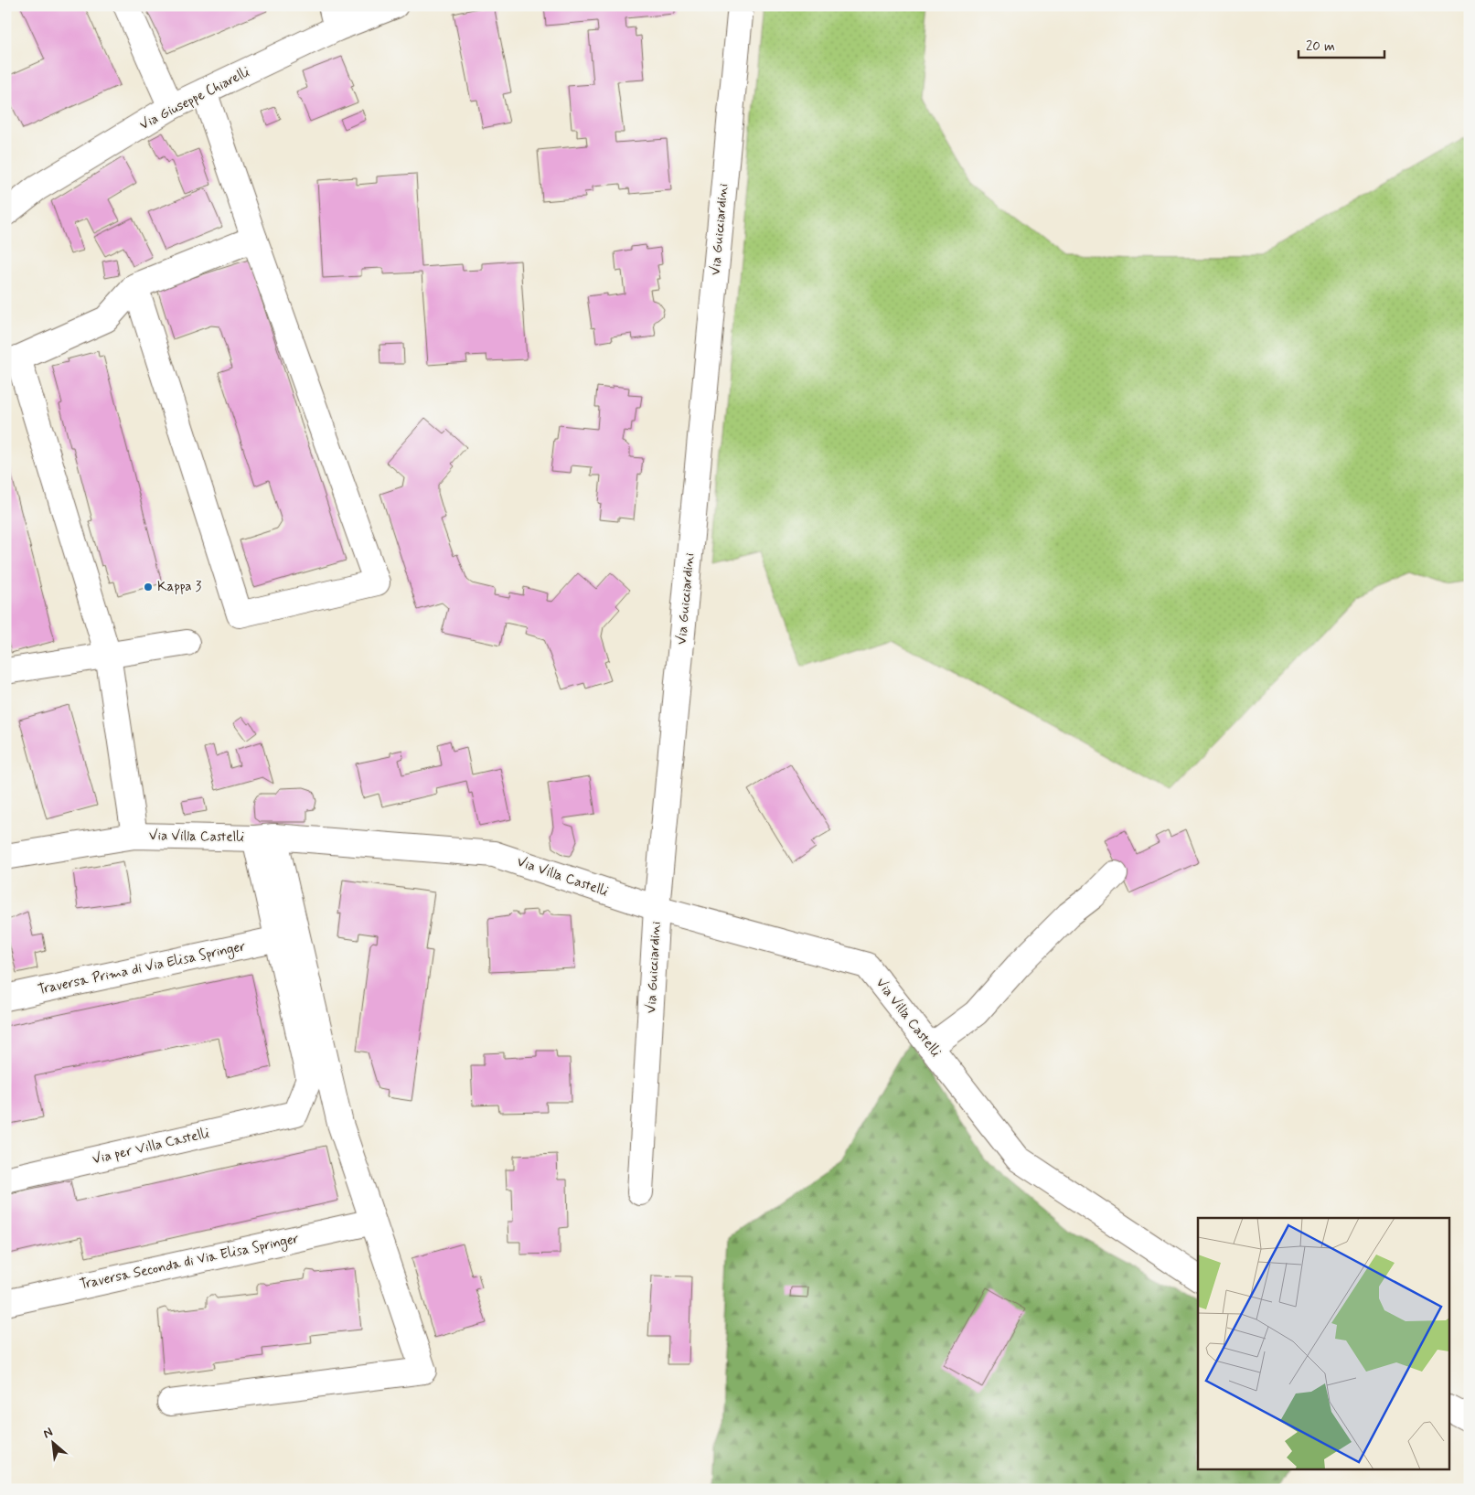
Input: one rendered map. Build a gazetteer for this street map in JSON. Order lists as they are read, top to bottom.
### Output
{
  "streets": {
    "street": [
      "Via Giuseppe Chiarelli",
      "Via Guicciardini",
      "Via Villa Castelli",
      "Traversa Prima di Via Elisa Springer",
      "Via per Villa Castelli",
      "Traversa Seconda di Via Elisa Springer"
    ]
  },
  "crossings": [
    ["Via Guicciardini", "Via Villa Castelli"],
    ["Traversa Prima di Via Elisa Springer", "Via per Villa Castelli"]
  ],
  "places": ["Kappa 3"],
  "scale_bar": "20 m",
  "north": "top left"
}
